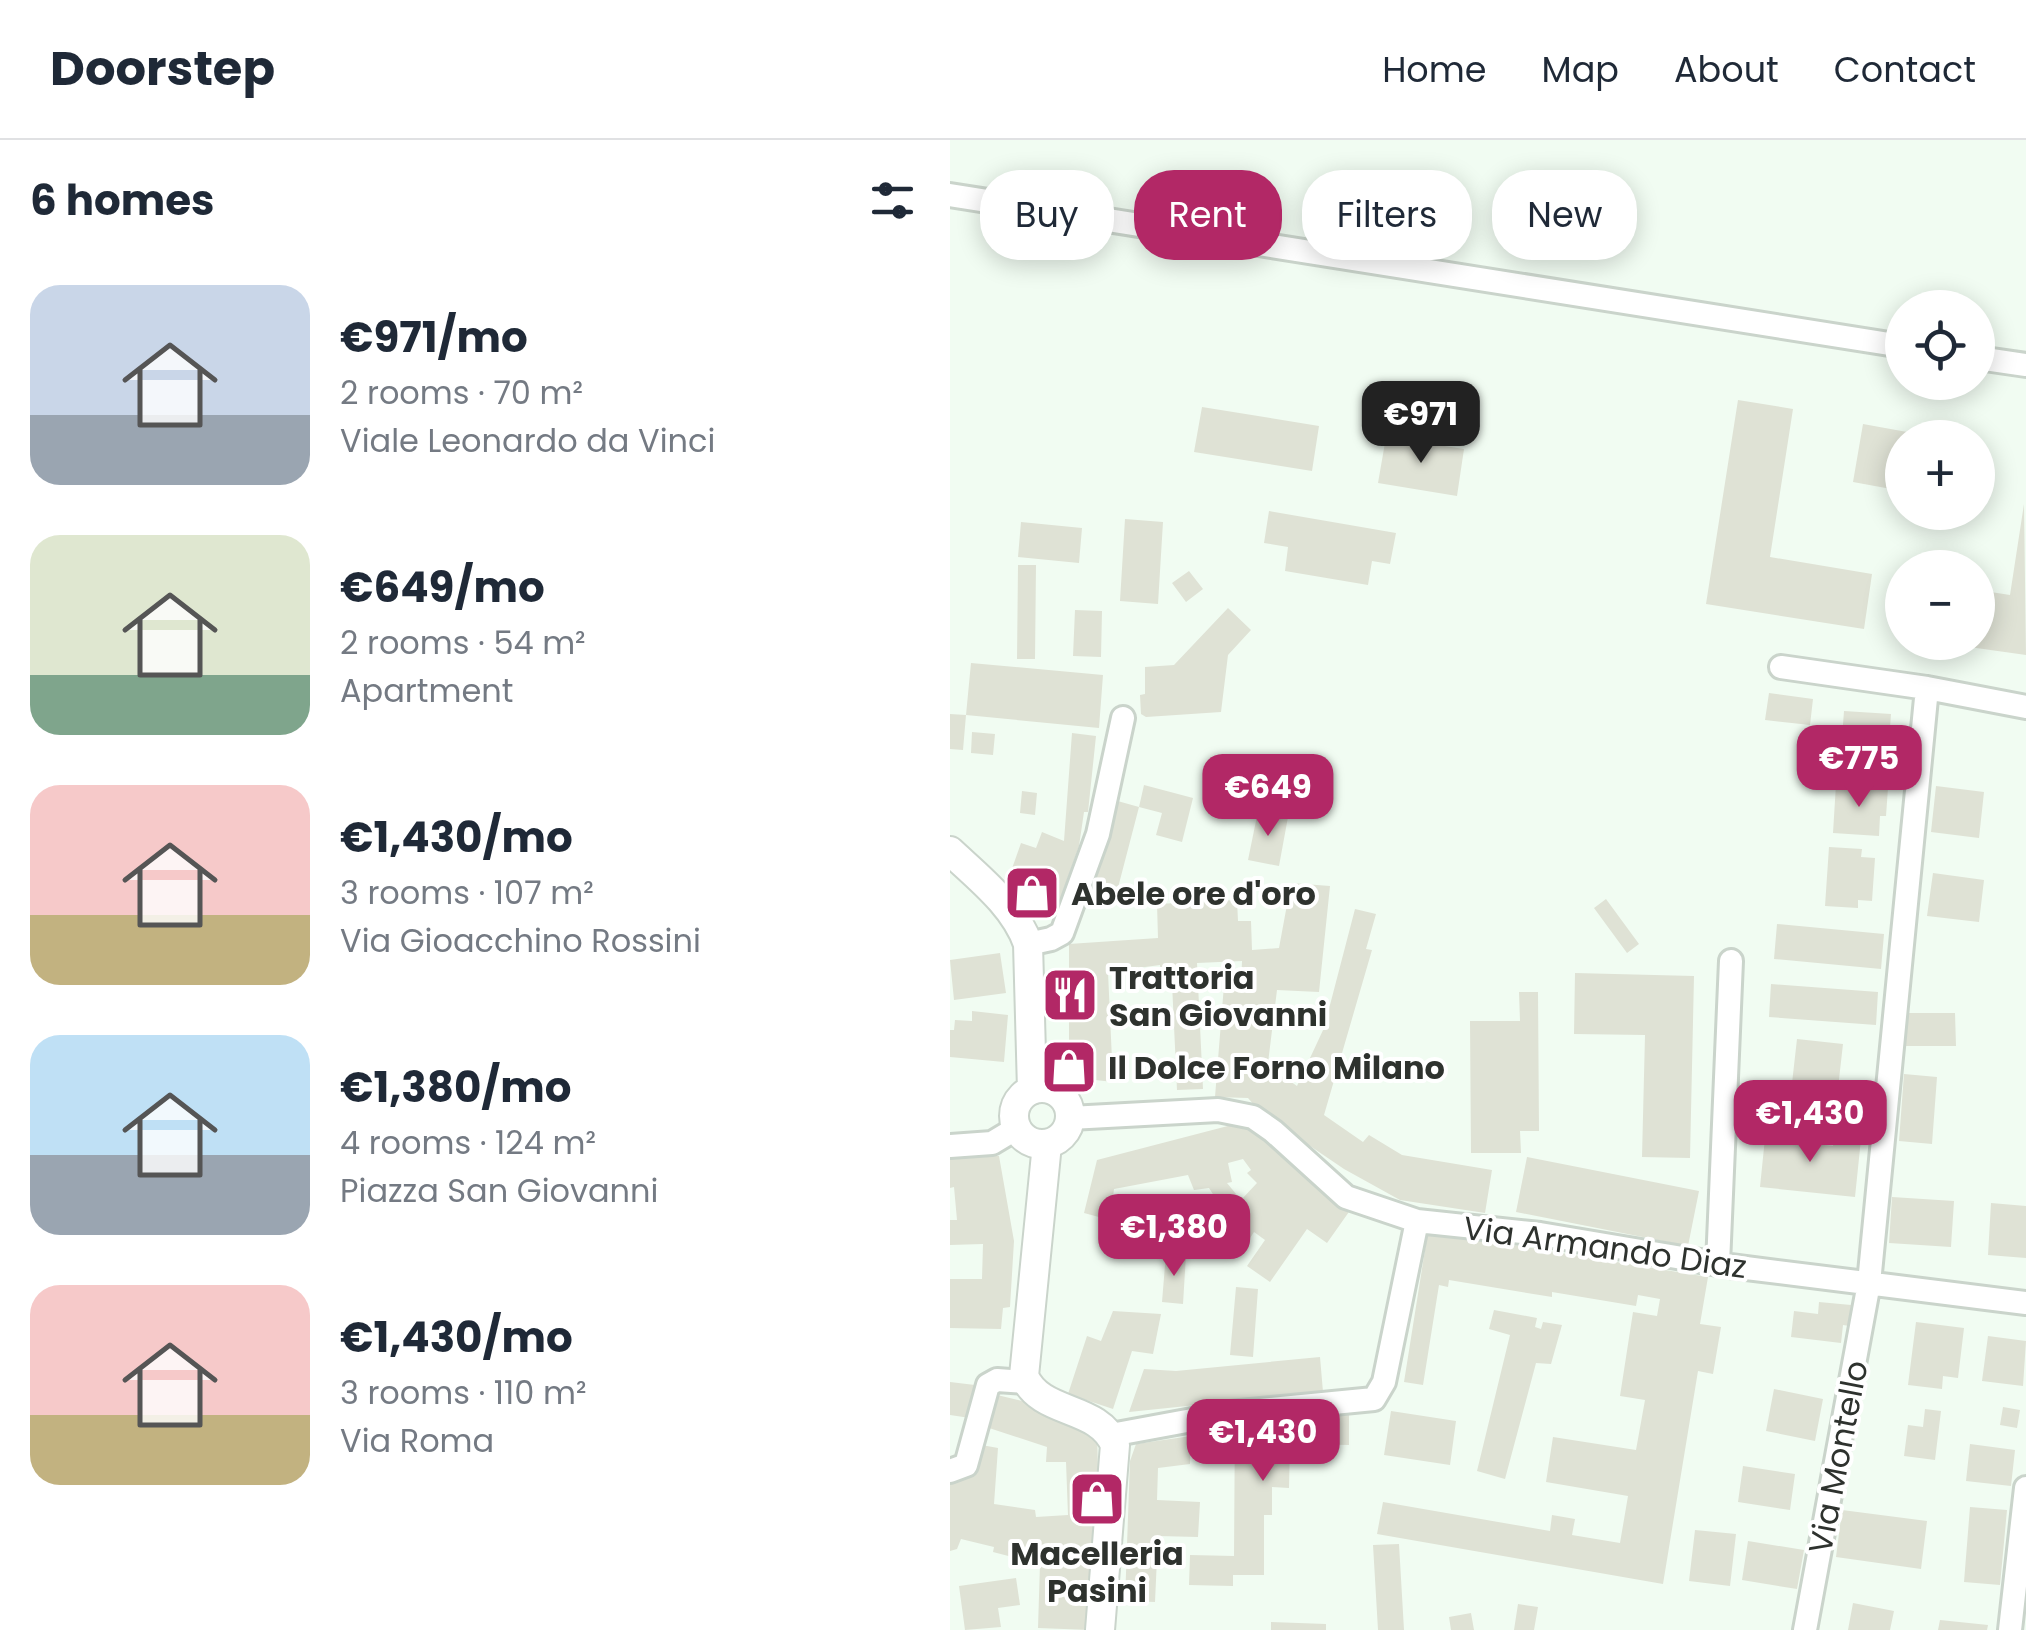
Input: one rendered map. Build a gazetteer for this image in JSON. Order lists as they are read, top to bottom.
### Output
{
  "streets": {
    "street": ["Via Armando Diaz", "Via Montello"]
  },
  "crossings": [
    ["Via Armando Diaz", "Via Montello"]
  ],
  "places": {
    "shop": ["Abele ore d'oro", "Il Dolce Forno Milano", "Macelleria Pasini"],
    "restaurant": ["Trattoria San Giovanni"]
  },
  "page": {
    "header": "Doorstep",
    "nav": [
      "Home",
      "Map",
      "About",
      "Contact"
    ],
    "heading": "6 homes",
    "chip": [
      "Buy",
      "Rent",
      "Filters",
      "New"
    ],
    "list": [
      {
        "name": "€971/mo",
        "note": "2 rooms · 70 m² · Viale Leonardo da Vinci"
      },
      {
        "name": "€649/mo",
        "note": "2 rooms · 54 m² · Apartment"
      },
      {
        "name": "€1,430/mo",
        "note": "3 rooms · 107 m² · Via Gioacchino Rossini"
      },
      {
        "name": "€1,380/mo",
        "note": "4 rooms · 124 m² · Piazza San Giovanni"
      },
      {
        "name": "€1,430/mo",
        "note": "3 rooms · 110 m² · Via Roma"
      }
    ],
    "map_buttons": ["+", "−"],
    "price": [
      "€971",
      "€775",
      "€649",
      "€1,430",
      "€1,380",
      "€1,430"
    ]
  }
}
